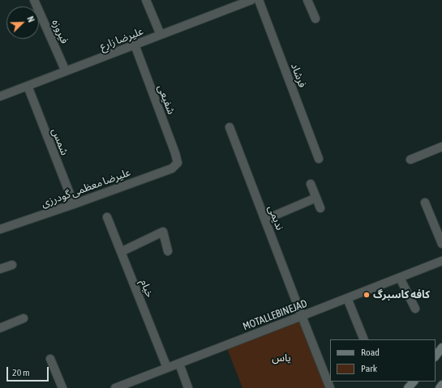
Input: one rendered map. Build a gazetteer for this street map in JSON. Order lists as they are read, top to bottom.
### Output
{
  "streets": {
    "street": [
      "فیروزه",
      "علیرضا زارع",
      "فرشاد",
      "شفیعی",
      "شمس",
      "علیرضا معظمی گودرزی",
      "ندیمی",
      "خیام",
      "MOTALLEBINEJAD"
    ]
  },
  "crossings": [
    ["فیروزه", "علیرضا زارع"],
    ["علیرضا زارع", "شفیعی"],
    ["علیرضا زارع", "شمس"],
    ["شفیعی", "علیرضا معظمی گودرزی"],
    ["شمس", "علیرضا معظمی گودرزی"],
    ["ندیمی", "MOTALLEBINEJAD"],
    ["خیام", "MOTALLEBINEJAD"]
  ],
  "parks": ["یاس"],
  "places": ["کافه کاسبرگ"],
  "legend": ["Road", "Park"],
  "scale_bar": "20 m",
  "north": "top right"
}
